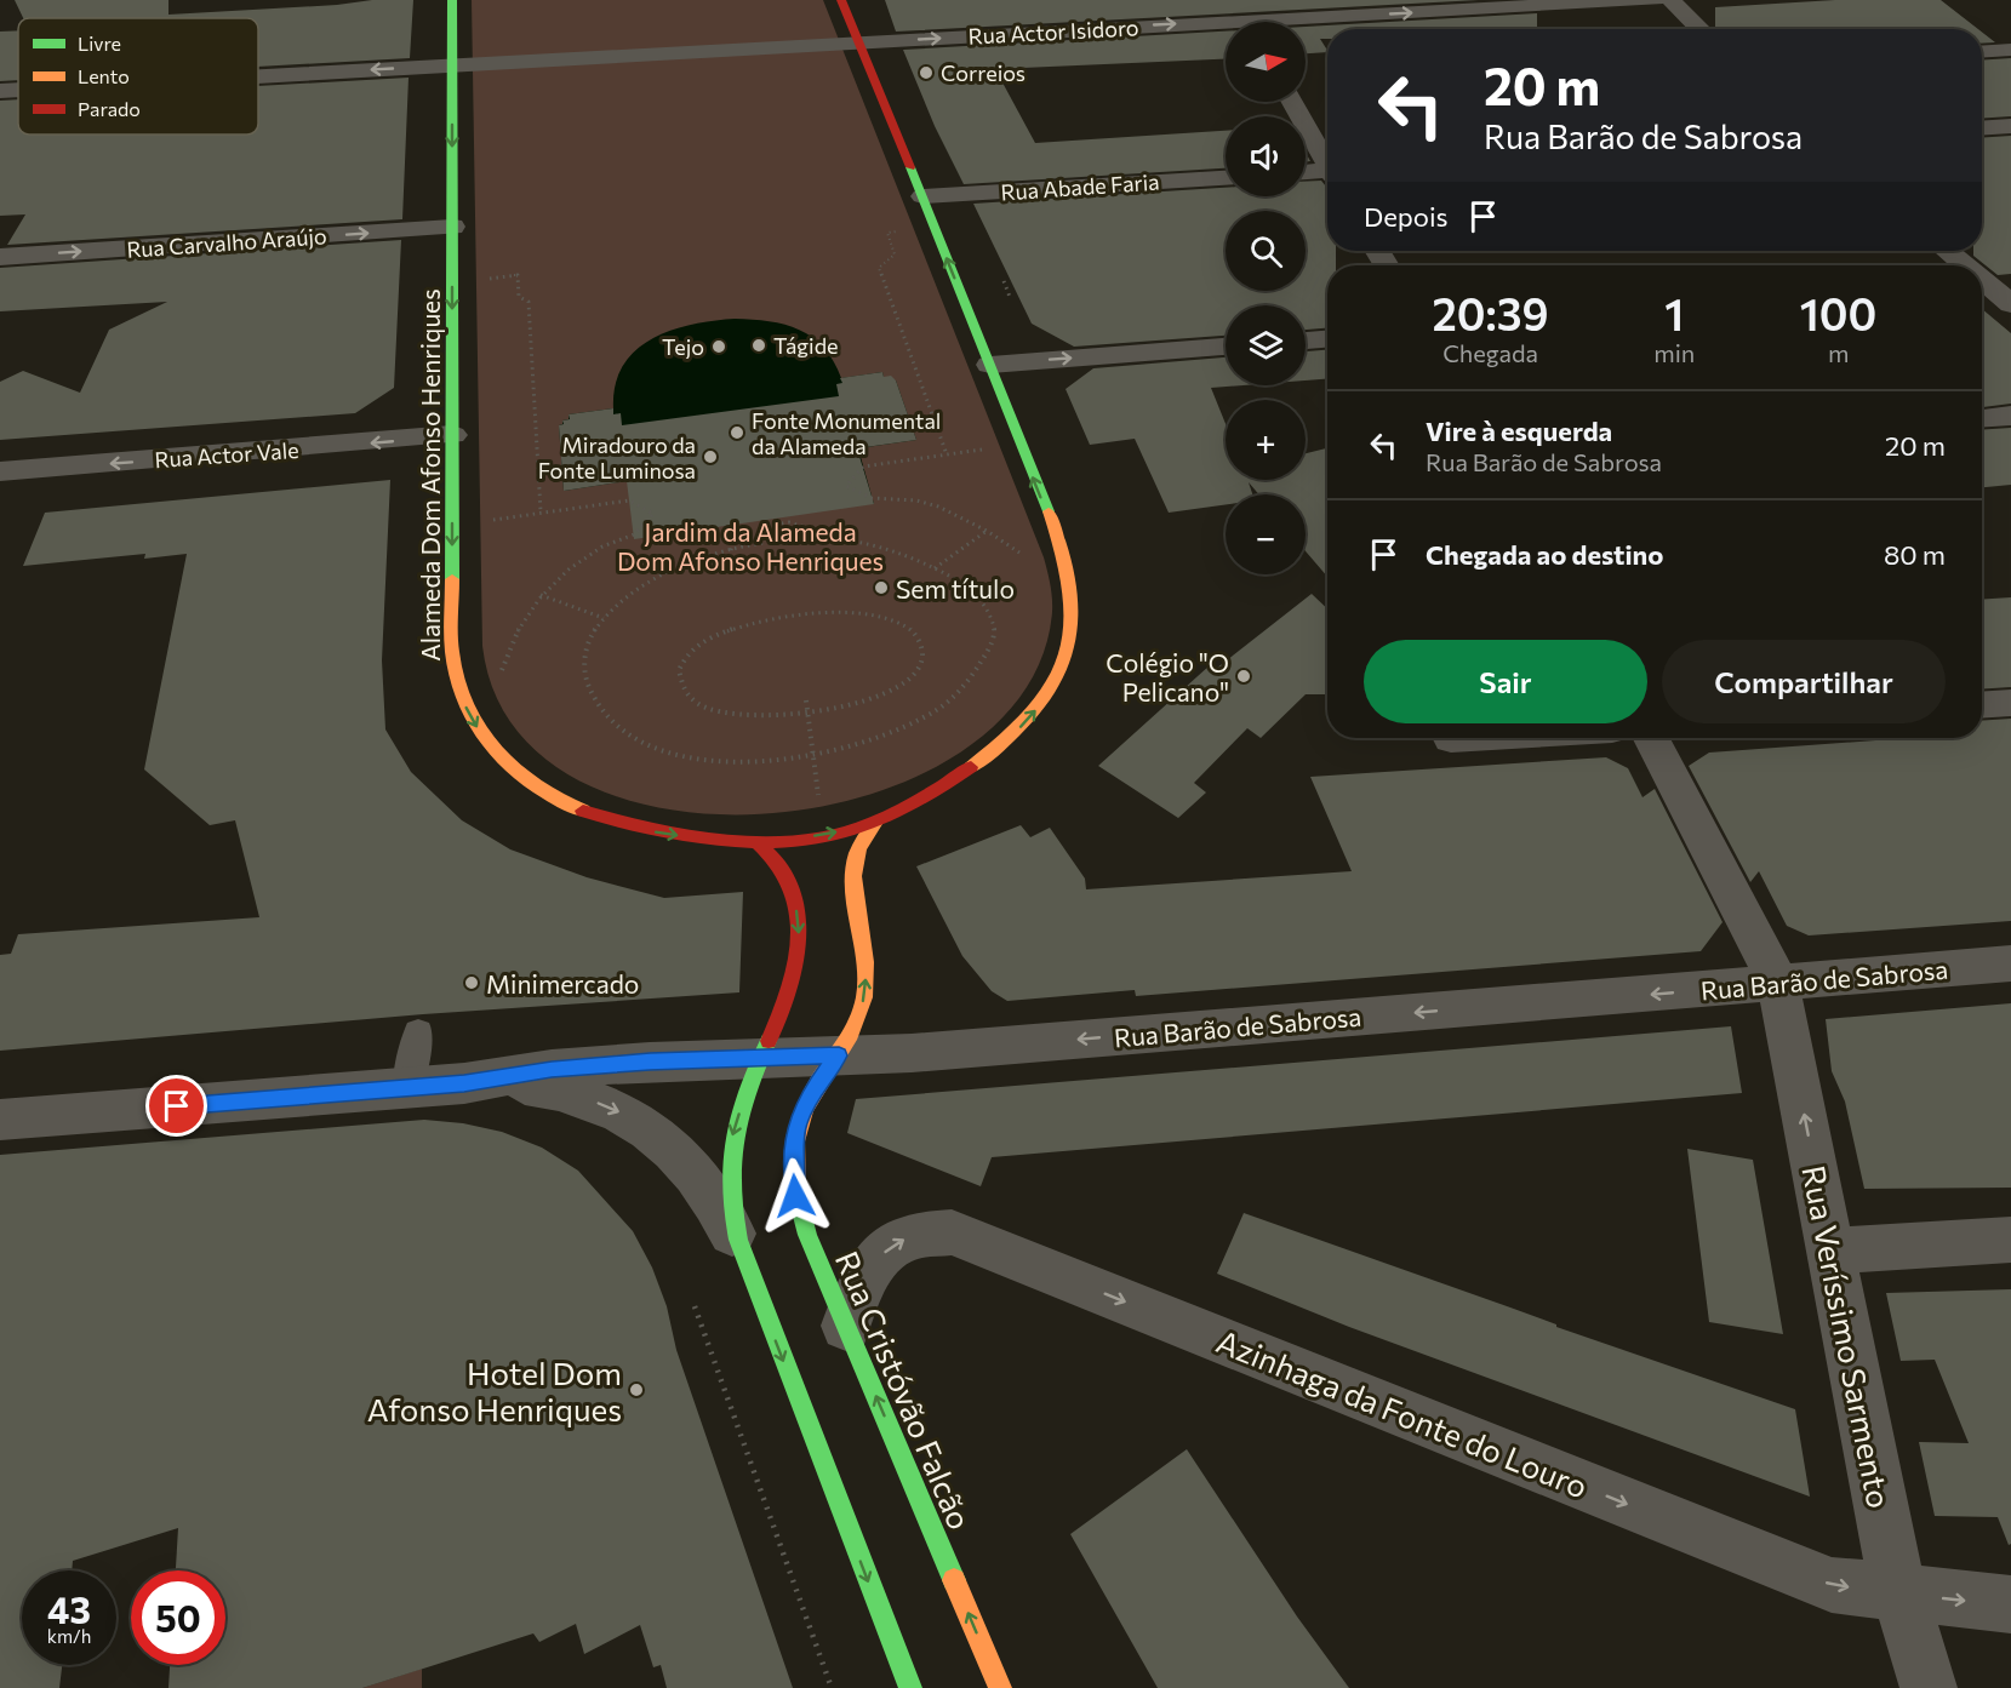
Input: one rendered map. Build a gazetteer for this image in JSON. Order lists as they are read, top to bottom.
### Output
{
  "streets": {
    "main road": ["Alameda Dom Afonso Henriques", "Rua Cristóvão Falcão"],
    "street": [
      "Rua Actor Isidoro",
      "Rua Abade Faria",
      "Rua Carvalho Araújo",
      "Rua Actor Vale",
      "Rua Barão de Sabrosa",
      "Rua Veríssimo Sarmento",
      "Azinhaga da Fonte do Louro"
    ]
  },
  "crossings": [
    ["Rua Actor Isidoro", "Alameda Dom Afonso Henriques"],
    ["Rua Abade Faria", "Alameda Dom Afonso Henriques"],
    ["Rua Carvalho Araújo", "Alameda Dom Afonso Henriques"],
    ["Rua Actor Vale", "Alameda Dom Afonso Henriques"],
    ["Alameda Dom Afonso Henriques", "Rua Cristóvão Falcão"],
    ["Rua Barão de Sabrosa", "Rua Veríssimo Sarmento"],
    ["Rua Barão de Sabrosa", "Rua Cristóvão Falcão"],
    ["Rua Veríssimo Sarmento", "Azinhaga da Fonte do Louro"],
    ["Rua Cristóvão Falcão", "Azinhaga da Fonte do Louro"]
  ],
  "one_way": ["Rua Carvalho Araújo", "Rua Actor Vale", "Azinhaga da Fonte do Louro"],
  "parks": ["Jardim da Alameda Dom Afonso Henriques"],
  "places": [
    "Correios",
    "Tágide",
    "Tejo",
    "Fonte Monumental da Alameda",
    "Miradouro da Fonte Luminosa",
    "Sem título",
    "Colégio \"O Pelicano\"",
    "Minimercado",
    "Hotel Dom Afonso Henriques"
  ],
  "legend": ["Livre", "Lento", "Parado"],
  "north": "right",
  "page": {
    "map_buttons": ["+", "−"],
    "turn": ["20 m", "Rua Barão de Sabrosa"],
    "then": "Depois",
    "eta": [
      "20:39",
      "Chegada",
      "1",
      "min",
      "100",
      "m"
    ],
    "list": [
      {
        "name": "Vire à esquerda",
        "note": "Rua Barão de Sabrosa",
        "value": "20 m"
      },
      {
        "name": "Chegada ao destino",
        "value": "80 m"
      }
    ],
    "buttons": ["Sair", "Compartilhar"],
    "speed": "43 km/h",
    "limit": "50"
  }
}
